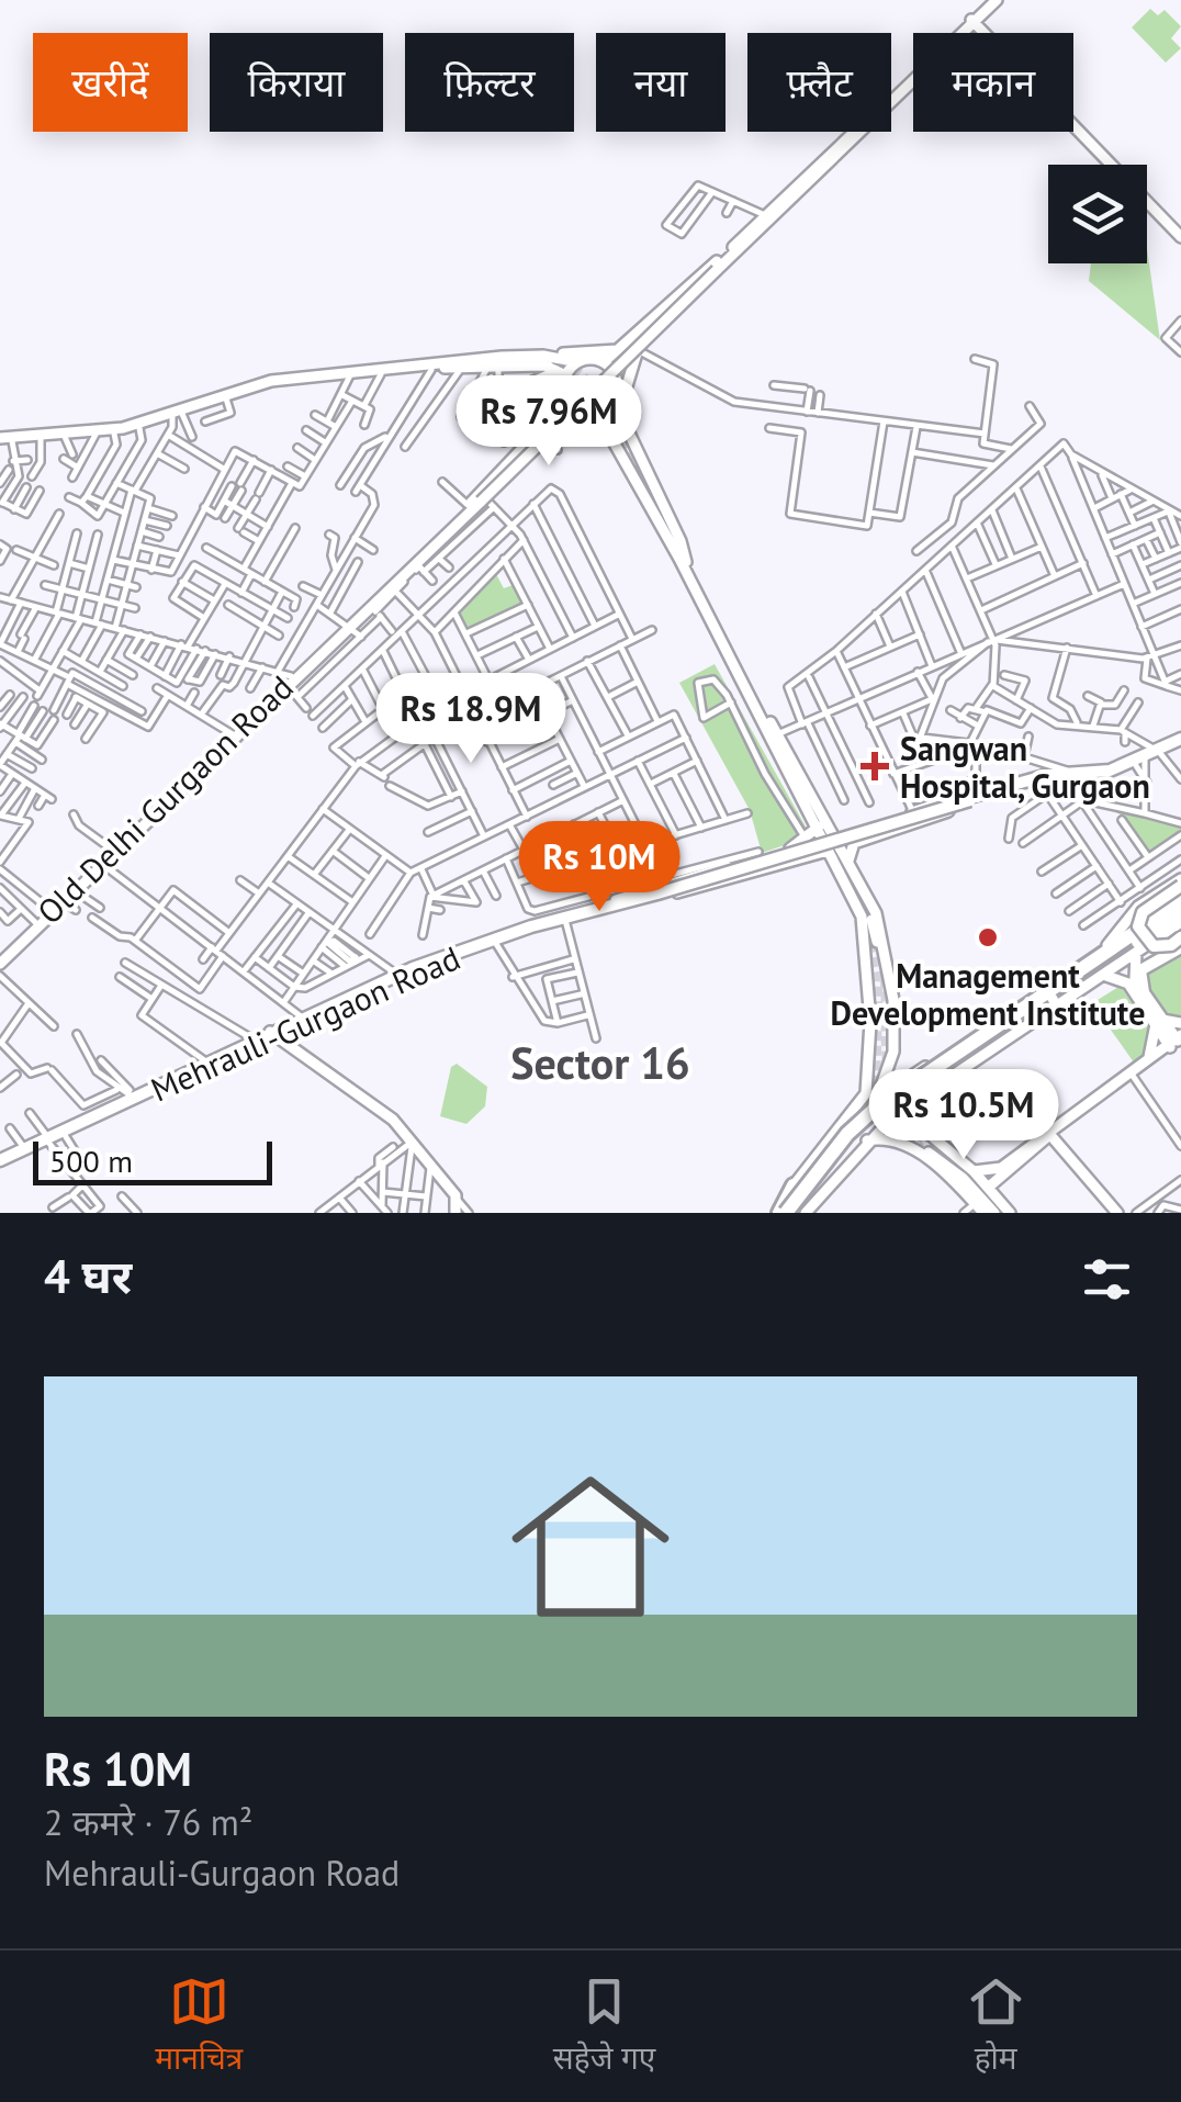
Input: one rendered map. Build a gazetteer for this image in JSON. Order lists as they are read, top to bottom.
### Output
{
  "streets": {
    "main road": ["Old Delhi Gurgaon Road", "Mehrauli-Gurgaon Road"]
  },
  "districts": ["Sector 16"],
  "places": {
    "health": ["Sangwan Hospital, Gurgaon"],
    "other": ["Management Development Institute"]
  },
  "scale_bar": "500 m",
  "page": {
    "chip": [
      "खरीदें",
      "किराया",
      "फ़िल्टर",
      "नया",
      "फ़्लैट",
      "मकान"
    ],
    "price": [
      "Rs 7.96M",
      "Rs 18.9M",
      "Rs 10M",
      "Rs 10.5M"
    ],
    "scale": "500 m",
    "heading": "4 घर",
    "list": [
      {
        "name": "Rs 10M",
        "note": "2 कमरे · 76 m² · Mehrauli-Gurgaon Road"
      }
    ],
    "tabs": ["मानचित्र", "सहेजे गए", "होम"]
  }
}
